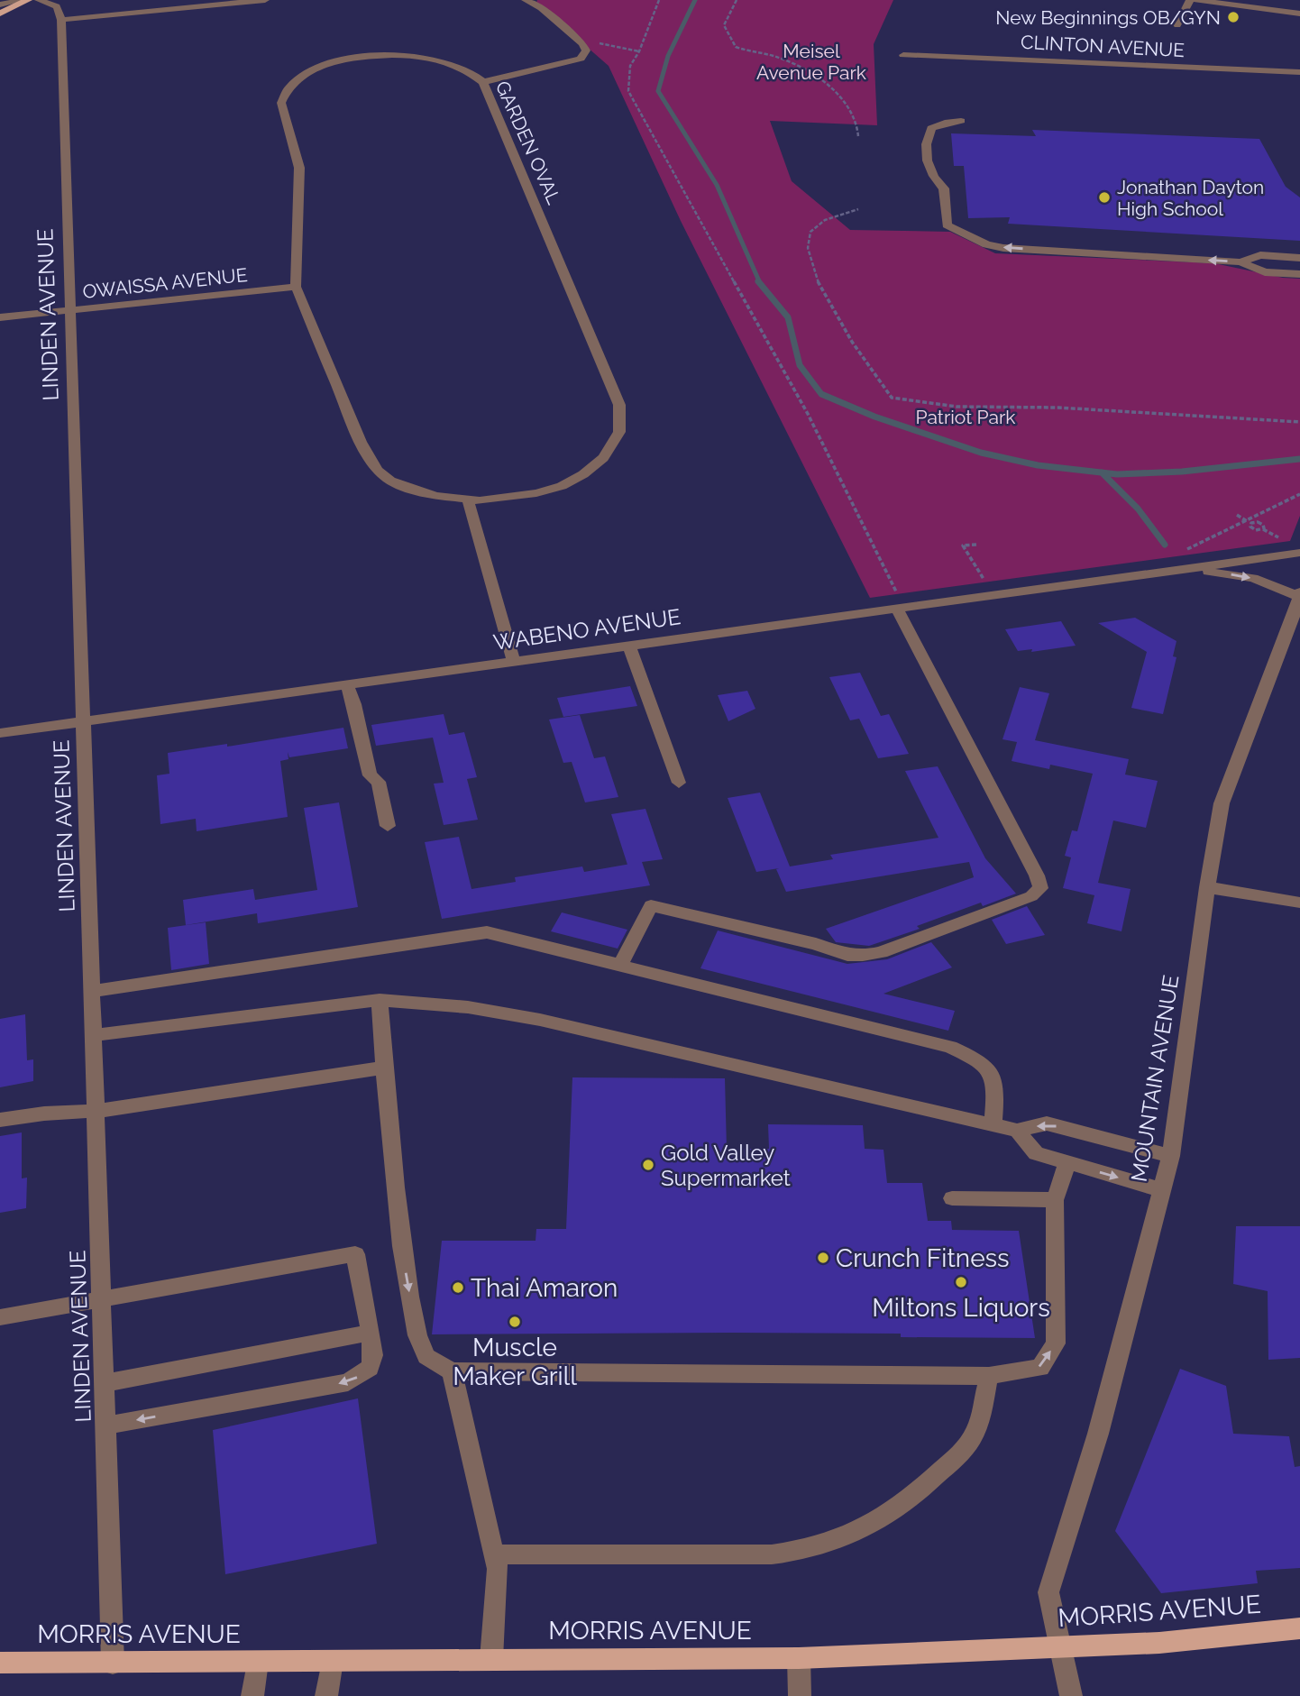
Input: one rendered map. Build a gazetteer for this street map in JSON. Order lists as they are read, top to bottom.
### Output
{
  "streets": {
    "main road": ["MORRIS AVENUE"],
    "street": [
      "CLINTON AVENUE",
      "GARDEN OVAL",
      "OWAISSA AVENUE",
      "LINDEN AVENUE",
      "WABENO AVENUE",
      "MOUNTAIN AVENUE"
    ]
  },
  "crossings": [
    ["GARDEN OVAL", "OWAISSA AVENUE"],
    ["OWAISSA AVENUE", "LINDEN AVENUE"],
    ["LINDEN AVENUE", "WABENO AVENUE"],
    ["LINDEN AVENUE", "MORRIS AVENUE"],
    ["WABENO AVENUE", "MOUNTAIN AVENUE"],
    ["MOUNTAIN AVENUE", "MORRIS AVENUE"]
  ],
  "parks": ["Meisel Avenue Park", "Patriot Park"],
  "places": [
    "New Beginnings OB/GYN",
    "Jonathan Dayton High School",
    "Gold Valley Supermarket",
    "Crunch Fitness",
    "Miltons Liquors",
    "Thai Amaron",
    "Muscle Maker Grill"
  ]
}
